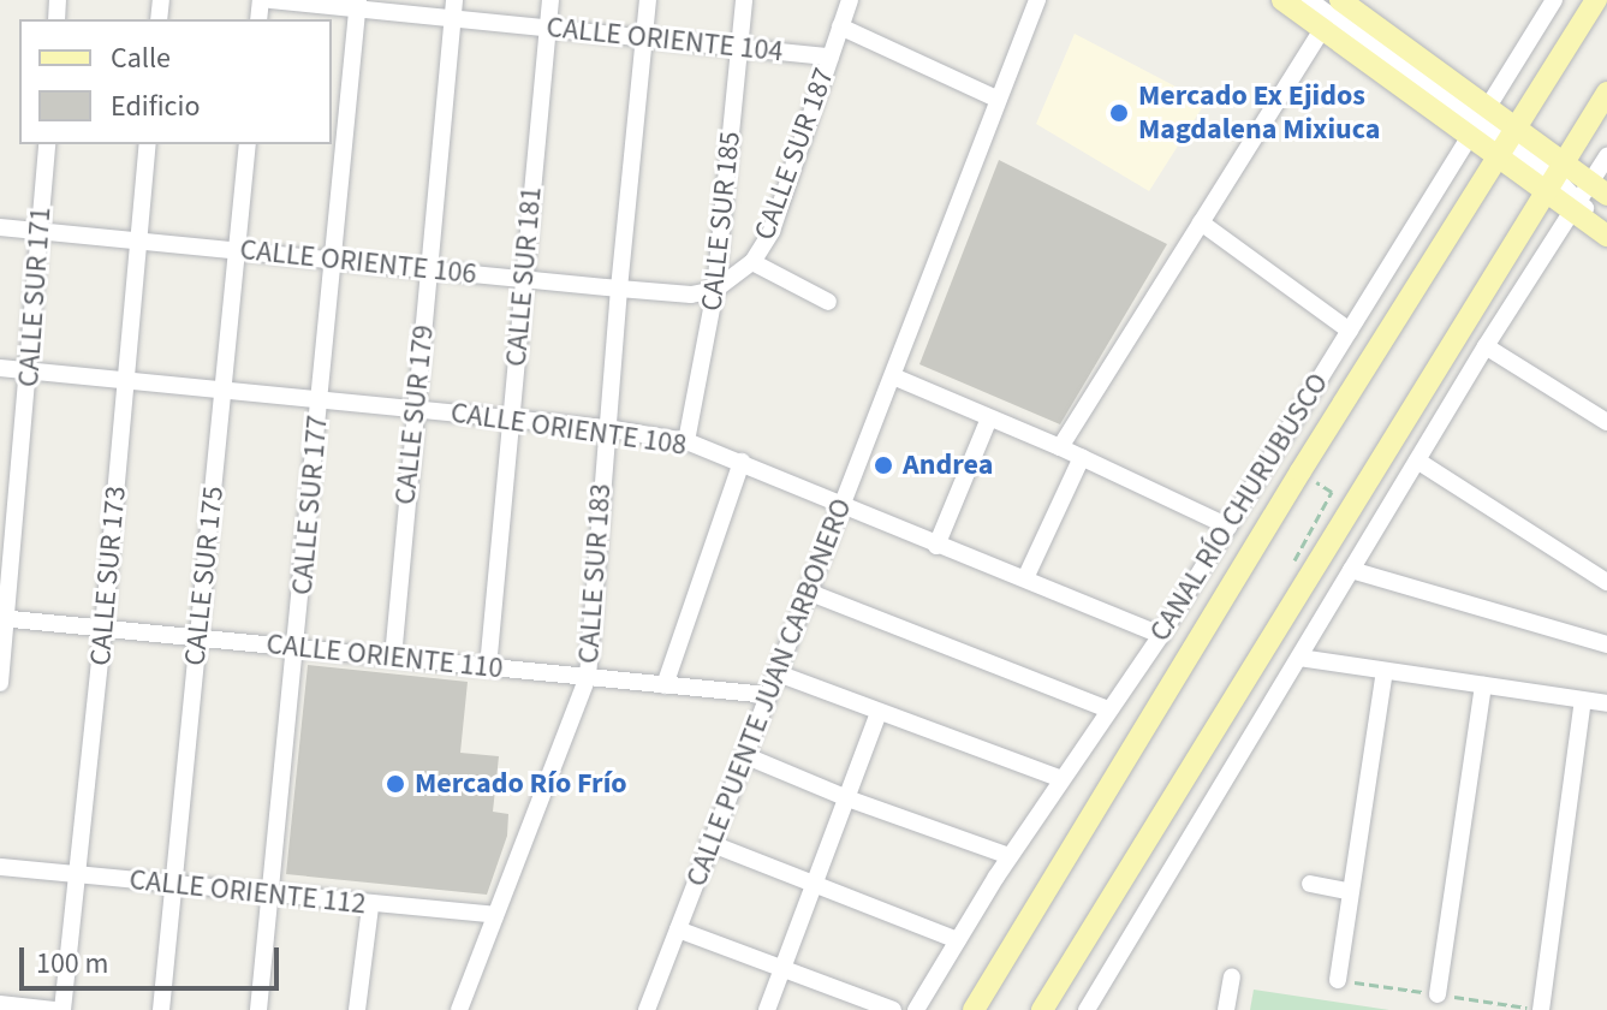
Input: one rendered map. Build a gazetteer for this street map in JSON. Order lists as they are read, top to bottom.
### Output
{
  "streets": {
    "main road": ["CANAL RÍO CHURUBUSCO"],
    "street": [
      "CALLE ORIENTE 104",
      "CALLE SUR 187",
      "CALLE SUR 185",
      "CALLE ORIENTE 106",
      "CALLE SUR 181",
      "CALLE SUR 171",
      "CALLE SUR 179",
      "CALLE ORIENTE 108",
      "CALLE SUR 177",
      "CALLE SUR 183",
      "CALLE SUR 173",
      "CALLE SUR 175",
      "CALLE ORIENTE 110",
      "CALLE PUENTE JUAN CARBONERO",
      "CALLE ORIENTE 112"
    ]
  },
  "crossings": [
    ["CALLE ORIENTE 104", "CALLE SUR 187"],
    ["CALLE ORIENTE 104", "CALLE SUR 185"],
    ["CALLE ORIENTE 104", "CALLE SUR 181"],
    ["CALLE ORIENTE 104", "CALLE SUR 179"],
    ["CALLE ORIENTE 104", "CALLE SUR 177"],
    ["CALLE ORIENTE 104", "CALLE SUR 183"],
    ["CALLE SUR 187", "CALLE SUR 185"],
    ["CALLE SUR 187", "CALLE ORIENTE 106"],
    ["CALLE SUR 185", "CALLE ORIENTE 106"],
    ["CALLE SUR 185", "CALLE ORIENTE 108"],
    ["CALLE ORIENTE 106", "CALLE SUR 181"],
    ["CALLE ORIENTE 106", "CALLE SUR 171"],
    ["CALLE ORIENTE 106", "CALLE SUR 179"],
    ["CALLE ORIENTE 106", "CALLE SUR 177"],
    ["CALLE ORIENTE 106", "CALLE SUR 183"],
    ["CALLE ORIENTE 106", "CALLE SUR 173"],
    ["CALLE ORIENTE 106", "CALLE SUR 175"],
    ["CALLE SUR 181", "CALLE ORIENTE 108"],
    ["CALLE SUR 181", "CALLE ORIENTE 110"],
    ["CALLE SUR 171", "CALLE ORIENTE 108"],
    ["CALLE SUR 171", "CALLE ORIENTE 110"],
    ["CALLE SUR 179", "CALLE ORIENTE 108"],
    ["CALLE SUR 179", "CALLE ORIENTE 110"],
    ["CALLE ORIENTE 108", "CALLE SUR 177"],
    ["CALLE ORIENTE 108", "CANAL RÍO CHURUBUSCO"],
    ["CALLE ORIENTE 108", "CALLE SUR 183"],
    ["CALLE ORIENTE 108", "CALLE SUR 173"],
    ["CALLE ORIENTE 108", "CALLE SUR 175"],
    ["CALLE ORIENTE 108", "CALLE PUENTE JUAN CARBONERO"],
    ["CALLE SUR 177", "CALLE ORIENTE 110"],
    ["CALLE SUR 177", "CALLE ORIENTE 112"],
    ["CALLE SUR 183", "CALLE ORIENTE 110"],
    ["CALLE SUR 183", "CALLE ORIENTE 112"],
    ["CALLE SUR 173", "CALLE ORIENTE 110"],
    ["CALLE SUR 173", "CALLE ORIENTE 112"],
    ["CALLE SUR 175", "CALLE ORIENTE 110"],
    ["CALLE SUR 175", "CALLE ORIENTE 112"],
    ["CALLE ORIENTE 110", "CALLE PUENTE JUAN CARBONERO"]
  ],
  "places": ["Mercado Ex Ejidos Magdalena Mixiuca", "Andrea", "Mercado Río Frío"],
  "legend": ["Calle", "Edificio"],
  "scale_bar": "100 m"
}
